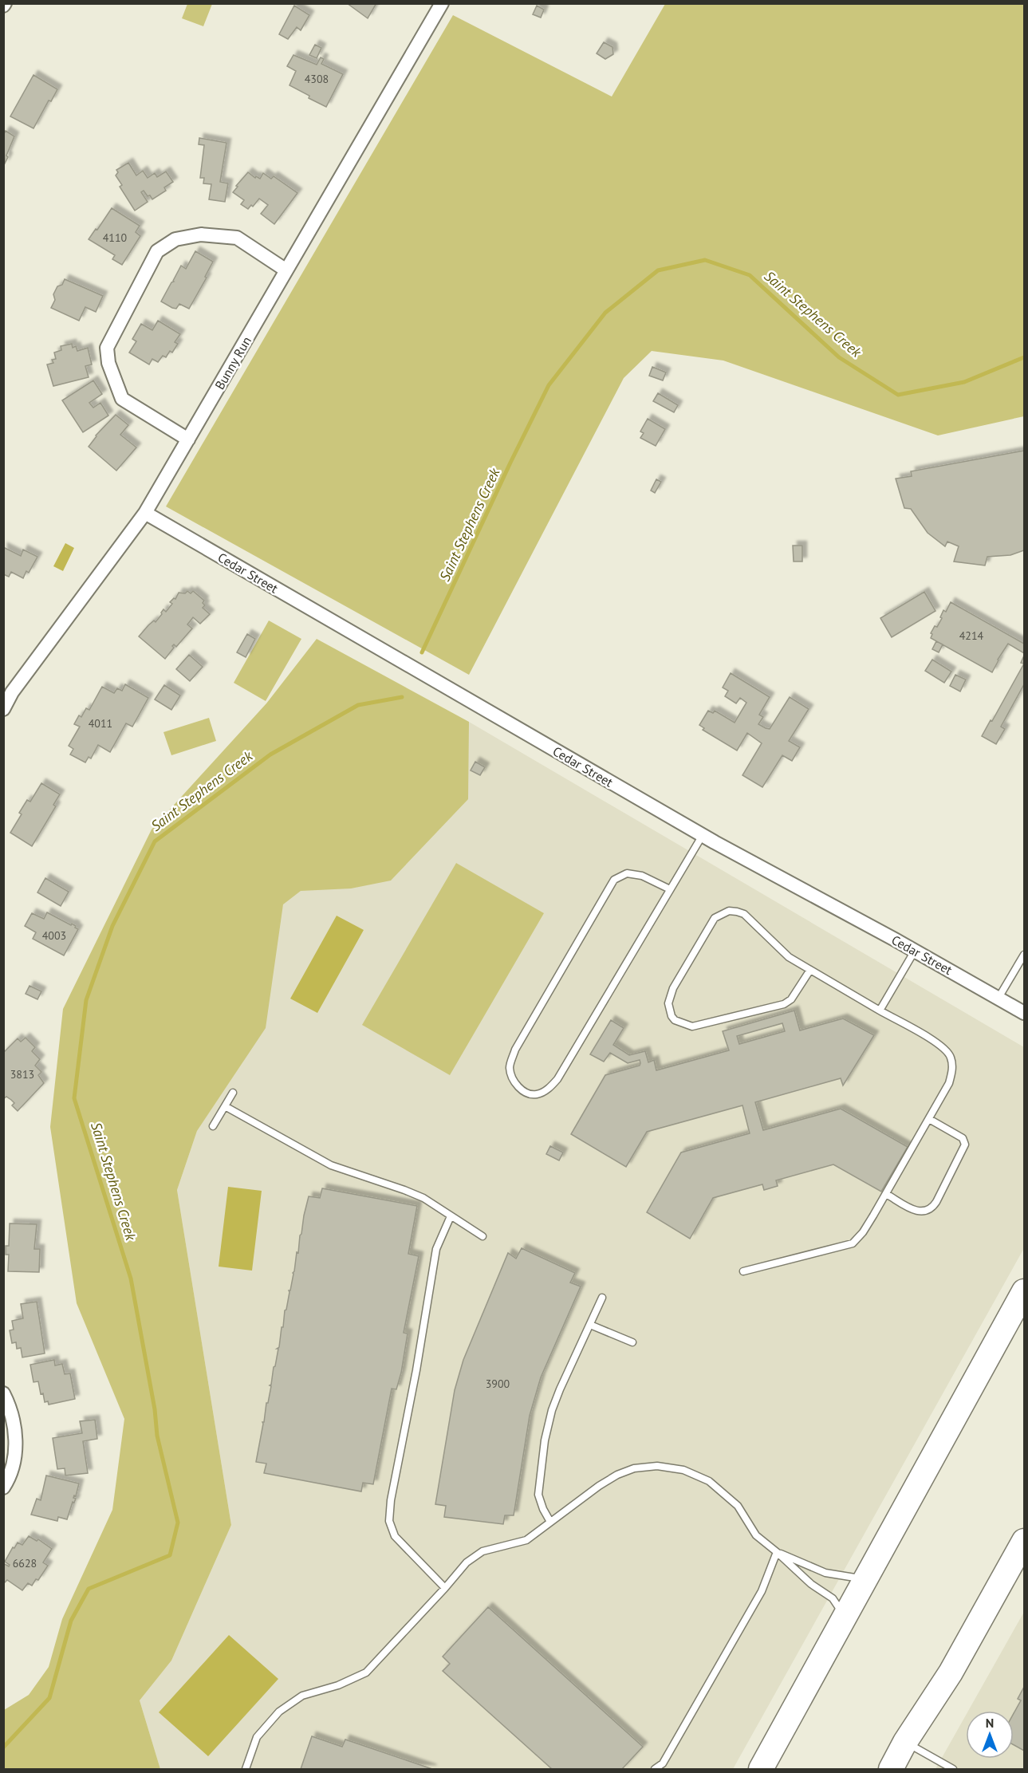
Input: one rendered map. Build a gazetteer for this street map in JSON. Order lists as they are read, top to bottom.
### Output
{
  "streets": {
    "street": ["Bunny Run", "Cedar Street"]
  },
  "crossings": [
    ["Bunny Run", "Cedar Street"]
  ],
  "water": ["Saint Stephens Creek"],
  "house_numbers": [
    "4308",
    "4110",
    "4214",
    "4011",
    "4003",
    "3813",
    "3900",
    "6628"
  ],
  "north": "top"
}
